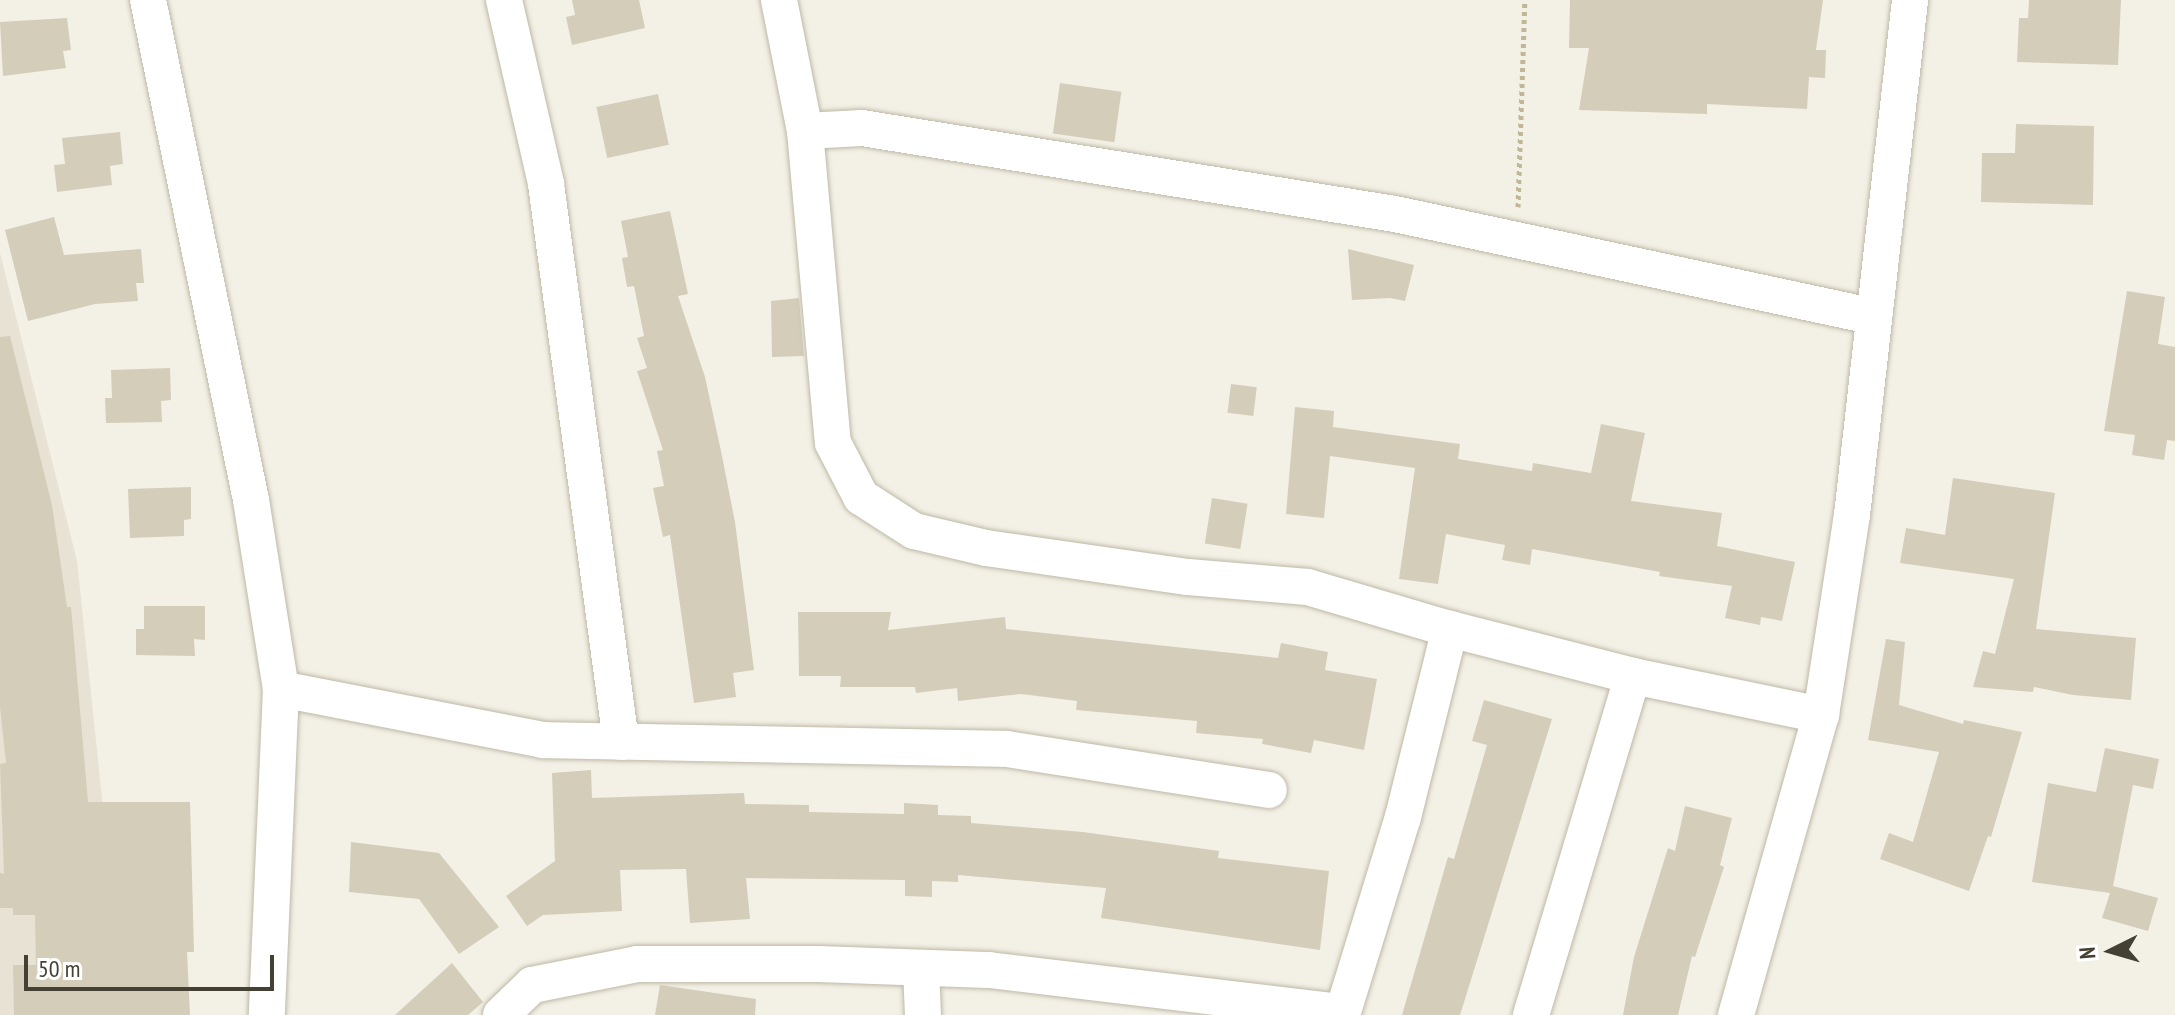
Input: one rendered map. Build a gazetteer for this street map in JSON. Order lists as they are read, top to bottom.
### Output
{
  "scale_bar": "50 m",
  "north": "left"
}
